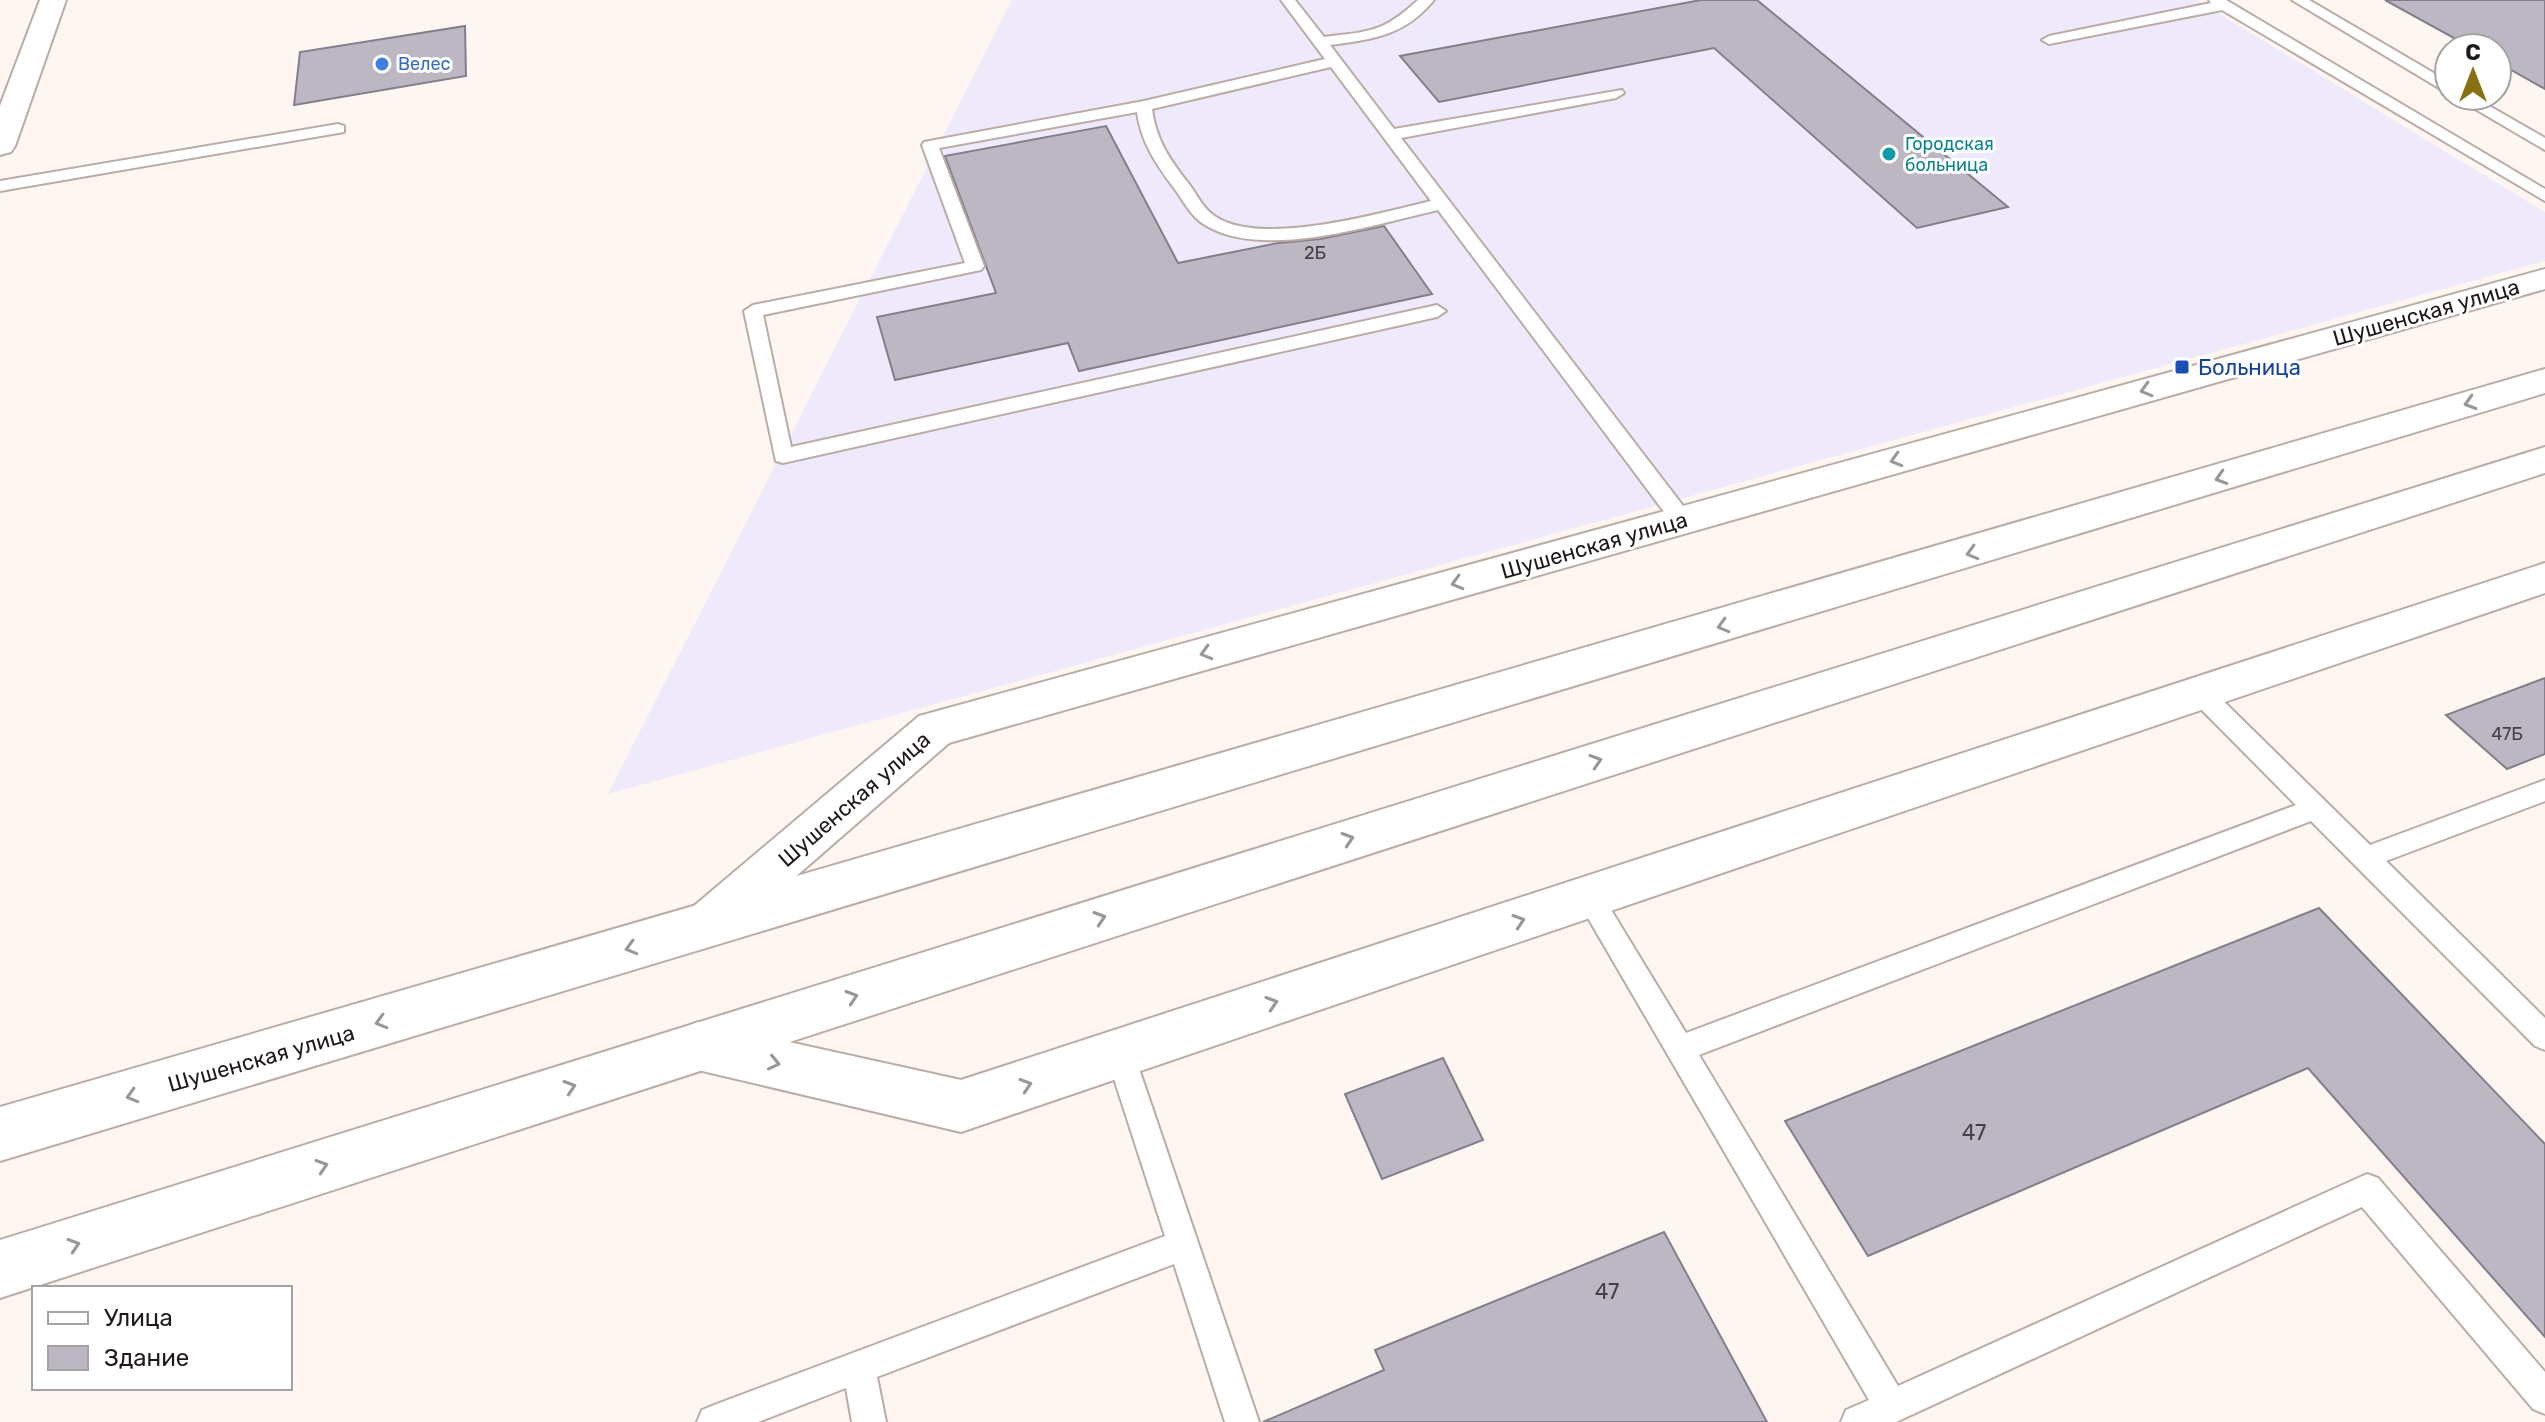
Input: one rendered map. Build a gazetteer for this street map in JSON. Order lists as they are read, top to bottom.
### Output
{
  "streets": {
    "street": ["Шушенская улица"]
  },
  "places": {
    "other": ["Велес", "Городская больница"],
    "transit": ["Больница"]
  },
  "house_numbers": [
    "2Б",
    "47Б",
    "47",
    "47"
  ],
  "legend": ["Улица", "Здание"],
  "north": "top"
}
